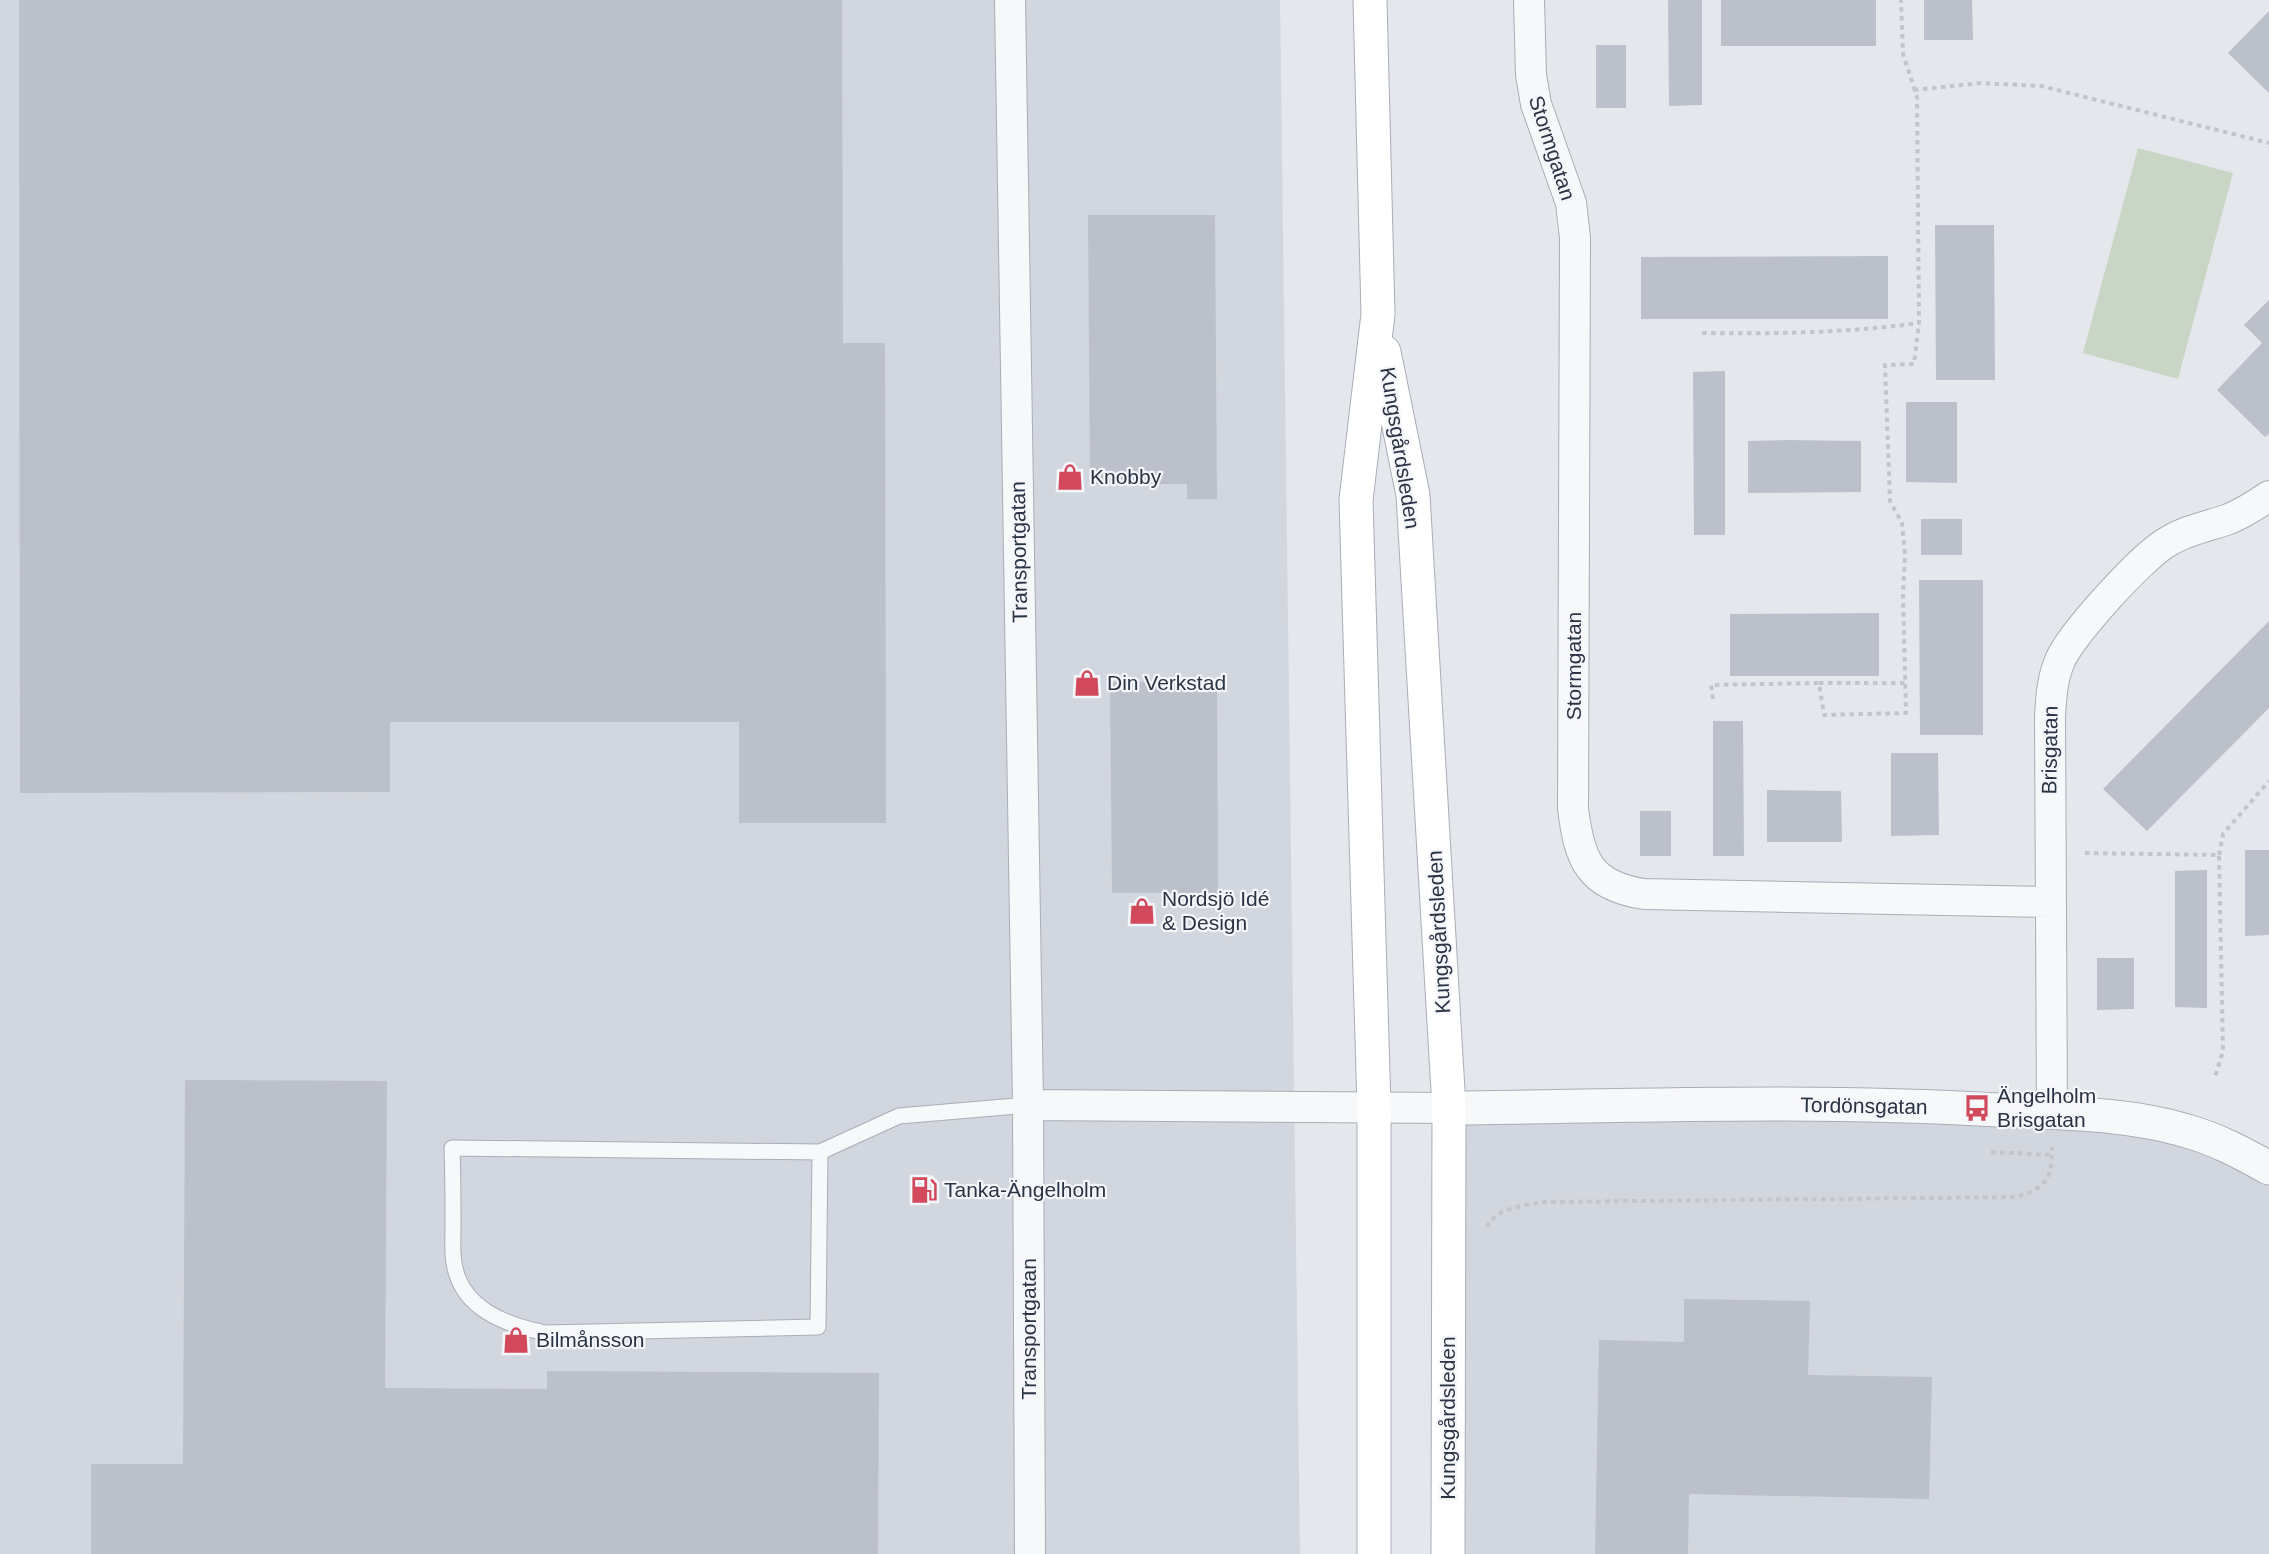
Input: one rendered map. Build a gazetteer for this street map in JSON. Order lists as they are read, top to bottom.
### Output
{
  "streets": {
    "main road": ["Kungsgårdsleden"],
    "street": [
      "Stormgatan",
      "Transportgatan",
      "Brisgatan",
      "Tordönsgatan"
    ]
  },
  "crossings": [
    ["Stormgatan", "Brisgatan"],
    ["Kungsgårdsleden", "Tordönsgatan"],
    ["Brisgatan", "Tordönsgatan"]
  ],
  "places": {
    "shop": [
      "Knobby",
      "Din Verkstad",
      "Nordsjö Idé & Design",
      "Bilmånsson"
    ],
    "bus stop": ["Ängelholm Brisgatan"],
    "fuel station": ["Tanka-Ängelholm"]
  }
}
